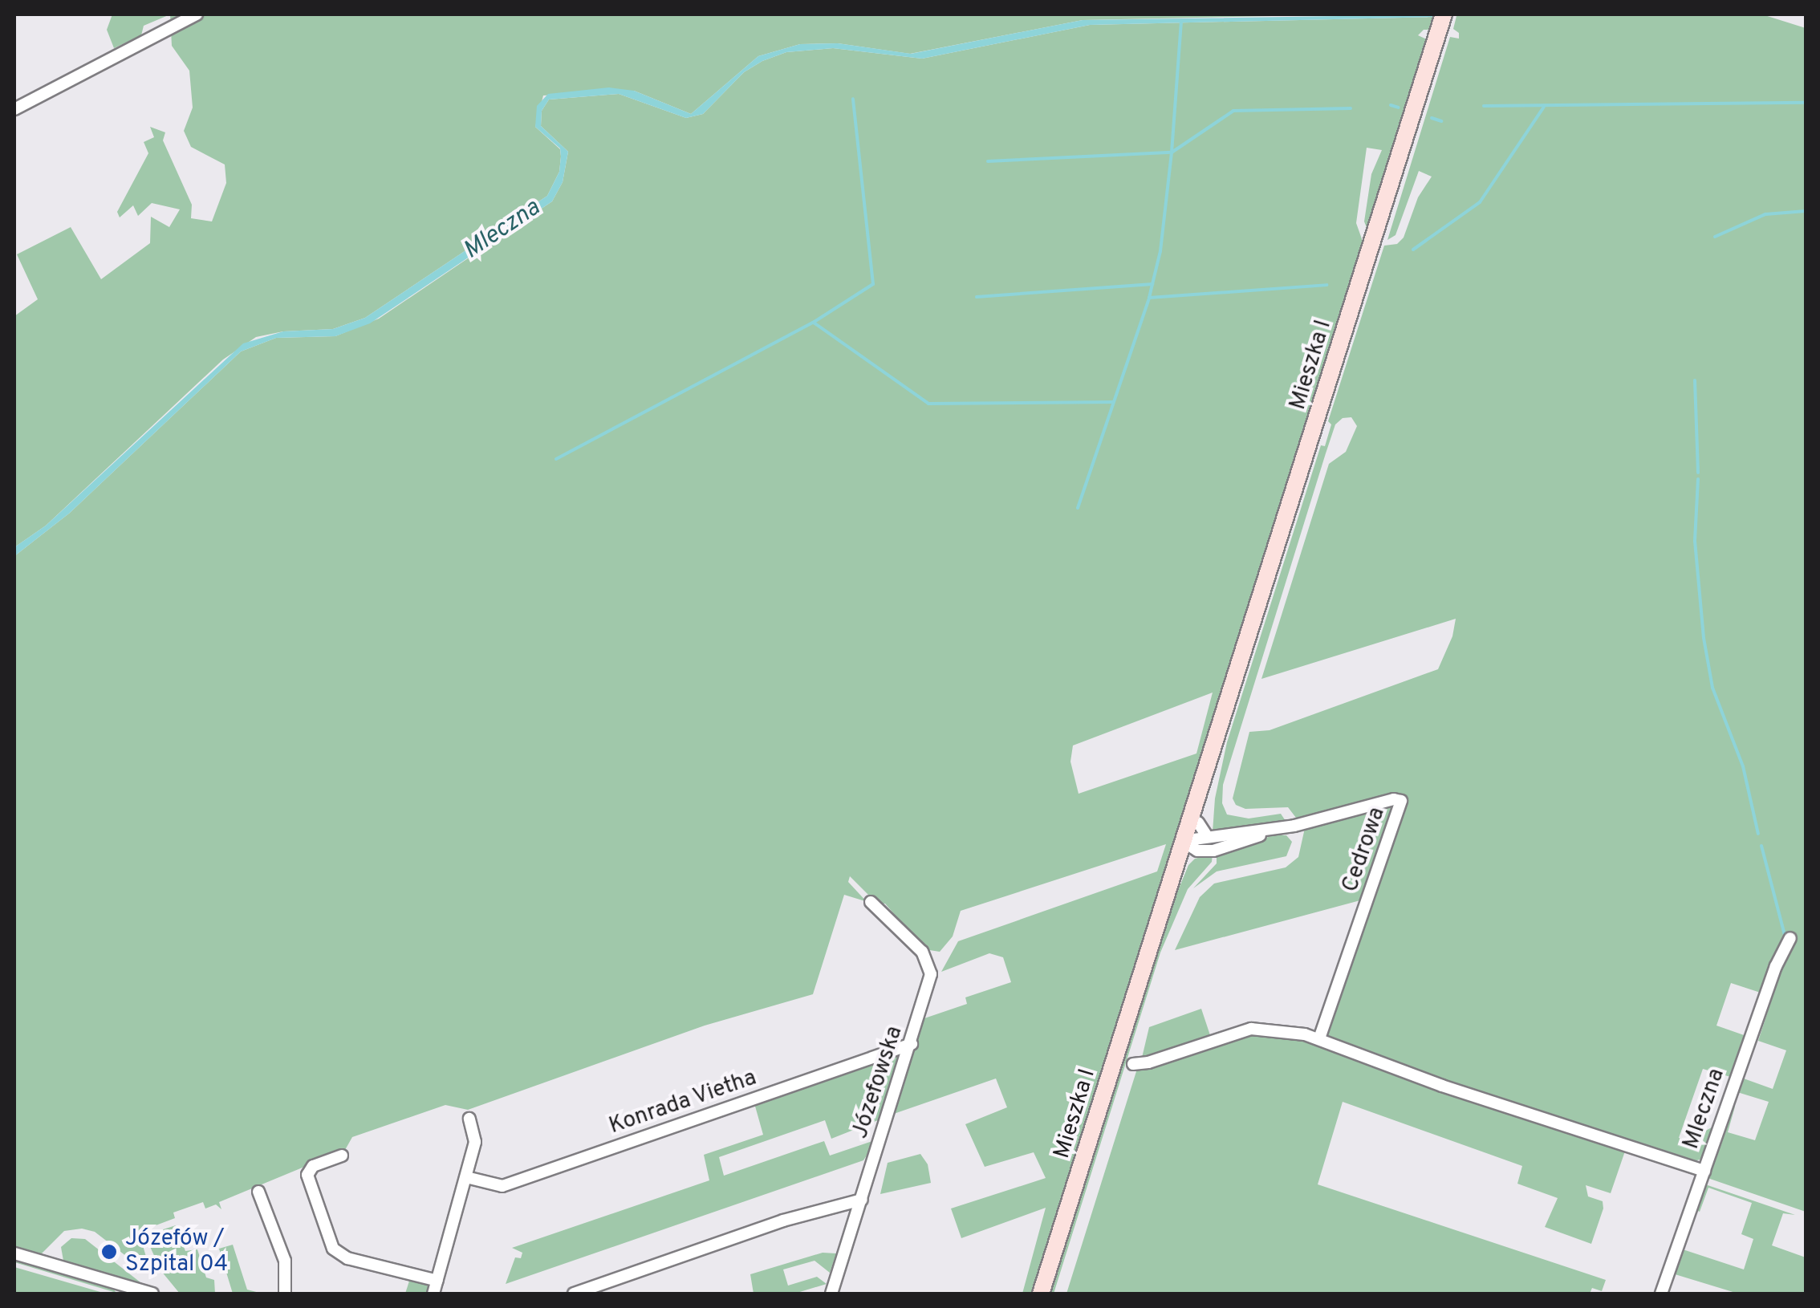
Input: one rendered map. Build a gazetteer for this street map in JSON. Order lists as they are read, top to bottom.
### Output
{
  "streets": {
    "street": [
      "Mieszka I",
      "Cedrowa",
      "Józefowska",
      "Konrada Vietha",
      "Mleczna"
    ]
  },
  "crossings": [
    ["Mieszka I", "Cedrowa"],
    ["Józefowska", "Konrada Vietha"]
  ],
  "water": ["Mleczna"],
  "places": ["Józefów / Szpital 04"]
}
